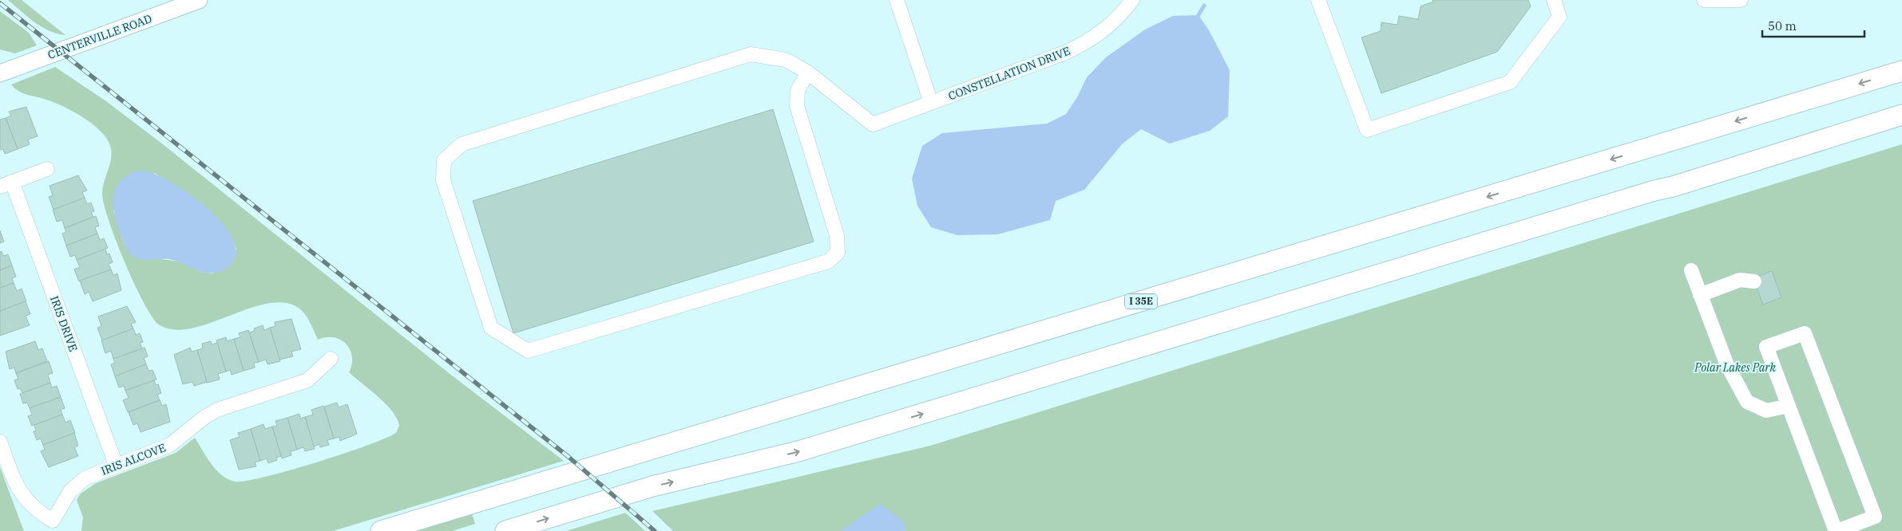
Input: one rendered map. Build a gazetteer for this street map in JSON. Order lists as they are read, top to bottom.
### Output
{
  "streets": {
    "highway": ["I 35E"],
    "main road": ["CENTERVILLE ROAD"],
    "street": ["CONSTELLATION DRIVE", "IRIS DRIVE", "IRIS ALCOVE"]
  },
  "crossings": [
    ["IRIS DRIVE", "IRIS ALCOVE"]
  ],
  "parks": ["Polar Lakes Park"],
  "scale_bar": "50 m"
}
